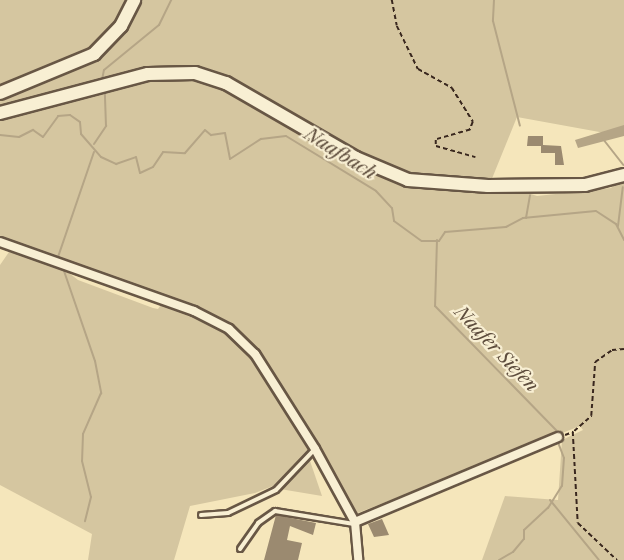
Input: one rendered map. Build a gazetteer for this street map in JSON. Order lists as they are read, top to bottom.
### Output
{
  "water": ["Naafbach", "Naafer Siefen"]
}
